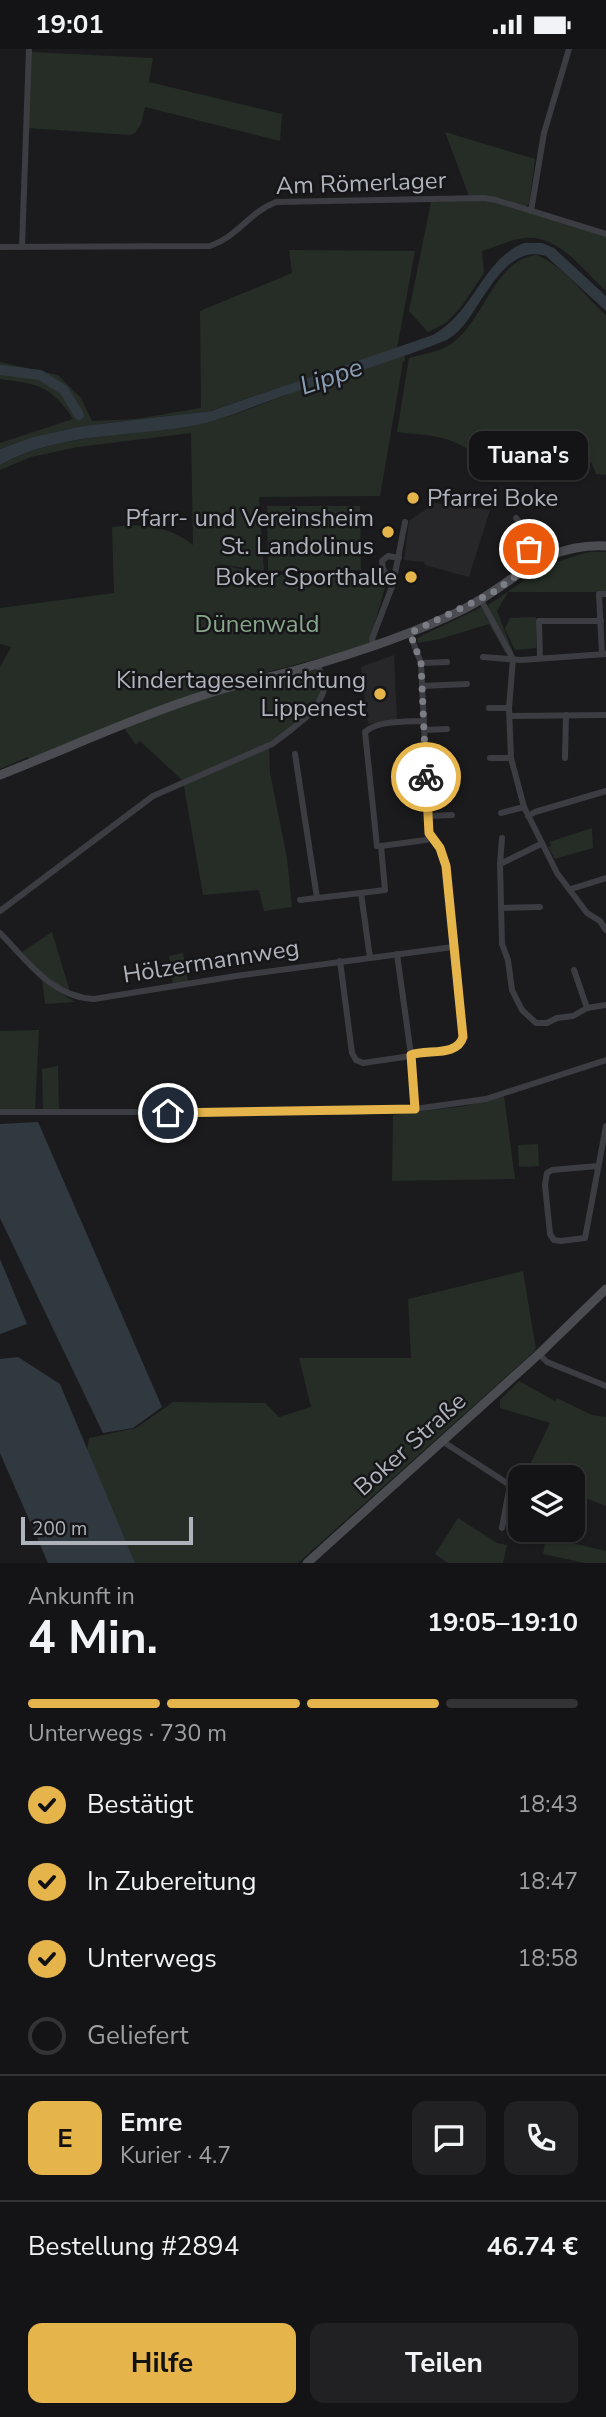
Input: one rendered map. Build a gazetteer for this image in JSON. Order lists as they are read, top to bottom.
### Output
{
  "streets": {
    "main road": ["Boker Straße"],
    "street": ["Am Römerlager", "Hölzermannweg"]
  },
  "water": ["Lippe"],
  "parks": ["Dünenwald"],
  "places": [
    "Pfarrei Boke",
    "Pfarr- und Vereinsheim St. Landolinus",
    "Tuana's",
    "Boker Sporthalle",
    "Kindertageseinrichtung Lippenest"
  ],
  "scale_bar": "200 m",
  "page": {
    "status": "19:01",
    "bubble": "Tuana's",
    "scale": "200 m",
    "heading": ["4 Min.", "Ankunft in", "19:05–19:10"],
    "panel": [
      "Emre",
      "Kurier · 4.7",
      "Bestellung #2894",
      "46.74 €"
    ],
    "bar": "Unterwegs · 730 m",
    "list": [
      ["Bestätigt", "18:43"],
      ["In Zubereitung", "18:47"],
      ["Unterwegs", "18:58"],
      "Geliefert"
    ],
    "round": "E",
    "buttons": ["Hilfe", "Teilen"]
  }
}
